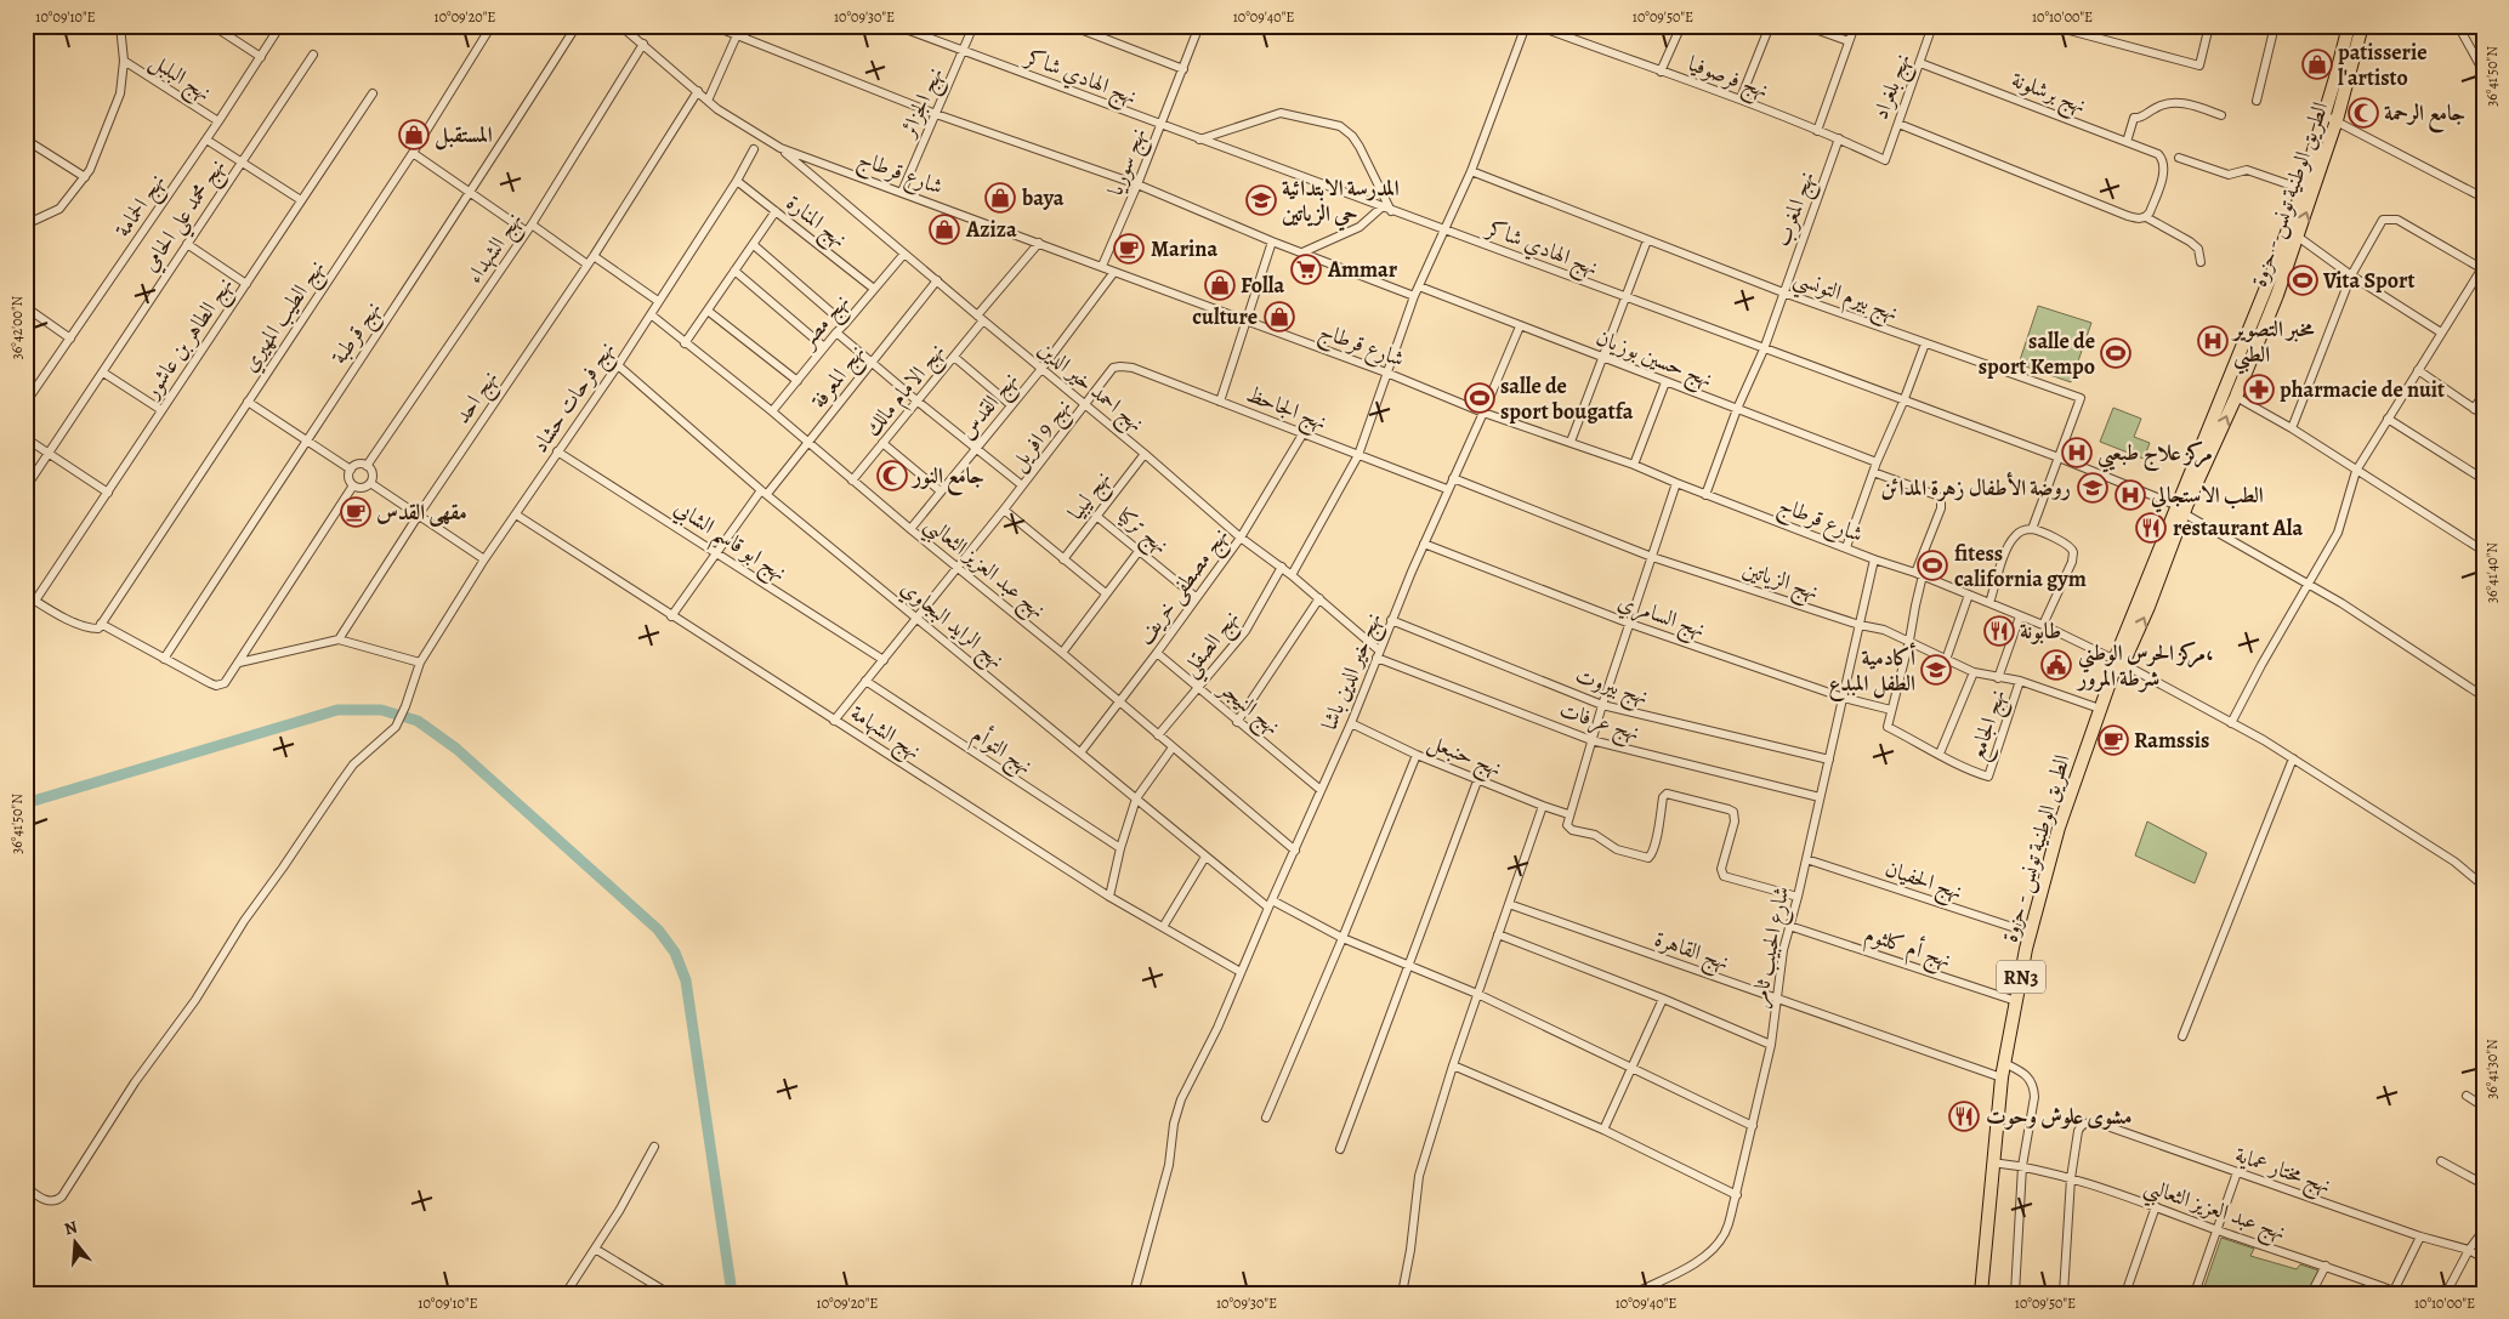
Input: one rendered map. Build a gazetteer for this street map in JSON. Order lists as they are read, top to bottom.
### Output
{
  "streets": {
    "main road": ["الطريق الوطنية تونس - حزوة", "RN3"],
    "street": [
      "نهج البلبل",
      "نهج الهادي شاكر",
      "نهج فرصوفيا",
      "نهج بلغراد",
      "نهج برشلونة",
      "نهج الجزائر",
      "نهج سوريا",
      "شارع قرطاج",
      "نهج الحمامة",
      "نهج المغرب",
      "نهج محمد علي الحامي",
      "نهج المنارة",
      "نهج الشهداء",
      "نهج بيرم التونسي",
      "نهج الطيب المهيري",
      "نهج مصر",
      "نهج قرطبة",
      "نهج الطاهر بن عاشور",
      "نهج حسين بوزيان",
      "نهج المعرفة",
      "نهج احمد خير الدين",
      "نهج الامام مالك",
      "نهج احد",
      "نهج فرحات حشاد",
      "نهج القدس",
      "نهج الجاحظ",
      "نهج 9 افريل",
      "نهج ليبيا",
      "نهج تركيا",
      "نهج ابو قاسم الشابي",
      "نهج عبد العزيز الثعالبي",
      "نهج الزياتين",
      "نهج مصطفى خريف",
      "نهج السامري",
      "نهج الرايد البجاوي",
      "نهج الصقلي",
      "نهج خير الدين باشا",
      "نهج بيروت",
      "نهج النيجر",
      "نهج عرفات",
      "نهج الجامع",
      "نهج الشهامة",
      "نهج التوأم",
      "نهج حنبعل",
      "نهج الحفيان",
      "شارع الحبيب ثامر",
      "نهج أم كلثوم",
      "نهج القاهرة",
      "نهج مختار عماية"
    ]
  },
  "crossings": [
    ["نهج البلبل", "نهج الحمامة"],
    ["نهج الهادي شاكر", "نهج الجزائر"],
    ["نهج الهادي شاكر", "نهج سوريا"],
    ["نهج الهادي شاكر", "الطريق الوطنية تونس - حزوة"],
    ["نهج الهادي شاكر", "نهج المغرب"],
    ["نهج الهادي شاكر", "نهج بيرم التونسي"],
    ["نهج فرصوفيا", "نهج بلغراد"],
    ["نهج فرصوفيا", "نهج المغرب"],
    ["نهج بلغراد", "نهج برشلونة"],
    ["نهج الجزائر", "شارع قرطاج"],
    ["نهج سوريا", "شارع قرطاج"],
    ["شارع قرطاج", "الطريق الوطنية تونس - حزوة"],
    ["شارع قرطاج", "نهج المغرب"],
    ["شارع قرطاج", "نهج الشهداء"],
    ["شارع قرطاج", "نهج احمد خير الدين"],
    ["شارع قرطاج", "نهج الامام مالك"],
    ["شارع قرطاج", "نهج احد"],
    ["شارع قرطاج", "نهج القدس"],
    ["شارع قرطاج", "نهج خير الدين باشا"],
    ["شارع قرطاج", "شارع الحبيب ثامر"],
    ["الطريق الوطنية تونس - حزوة", "نهج عبد العزيز الثعالبي"],
    ["الطريق الوطنية تونس - حزوة", "نهج الزياتين"],
    ["الطريق الوطنية تونس - حزوة", "نهج الحفيان"],
    ["الطريق الوطنية تونس - حزوة", "نهج أم كلثوم"],
    ["الطريق الوطنية تونس - حزوة", "نهج القاهرة"],
    ["نهج المغرب", "نهج بيرم التونسي"],
    ["نهج المغرب", "نهج حسين بوزيان"],
    ["نهج المنارة", "نهج مصر"],
    ["نهج المنارة", "نهج فرحات حشاد"],
    ["نهج مصر", "نهج احمد خير الدين"],
    ["نهج مصر", "نهج عبد العزيز الثعالبي"],
    ["نهج حسين بوزيان", "نهج خير الدين باشا"],
    ["نهج المعرفة", "نهج احمد خير الدين"],
    ["نهج المعرفة", "نهج ابو قاسم الشابي"],
    ["نهج المعرفة", "نهج عبد العزيز الثعالبي"],
    ["نهج المعرفة", "نهج الرايد البجاوي"],
    ["نهج المعرفة", "نهج الشهامة"],
    ["نهج احمد خير الدين", "نهج الامام مالك"],
    ["نهج احمد خير الدين", "نهج القدس"],
    ["نهج احمد خير الدين", "نهج 9 افريل"],
    ["نهج احمد خير الدين", "نهج ليبيا"],
    ["نهج احمد خير الدين", "نهج مصطفى خريف"],
    ["نهج احمد خير الدين", "نهج الصقلي"],
    ["نهج احمد خير الدين", "نهج خير الدين باشا"],
    ["نهج احمد خير الدين", "نهج عرفات"],
    ["نهج الامام مالك", "نهج عبد العزيز الثعالبي"],
    ["نهج فرحات حشاد", "نهج ابو قاسم الشابي"],
    ["نهج فرحات حشاد", "نهج عبد العزيز الثعالبي"],
    ["نهج فرحات حشاد", "نهج الرايد البجاوي"],
    ["نهج فرحات حشاد", "نهج الشهامة"],
    ["نهج القدس", "نهج عبد العزيز الثعالبي"],
    ["نهج الجاحظ", "نهج 9 افريل"],
    ["نهج الجاحظ", "نهج مصطفى خريف"],
    ["نهج الجاحظ", "نهج خير الدين باشا"],
    ["نهج 9 افريل", "نهج ابو قاسم الشابي"],
    ["نهج 9 افريل", "نهج عبد العزيز الثعالبي"],
    ["نهج 9 افريل", "نهج الرايد البجاوي"],
    ["نهج 9 افريل", "نهج الشهامة"],
    ["نهج 9 افريل", "نهج التوأم"],
    ["نهج ليبيا", "نهج تركيا"],
    ["نهج تركيا", "نهج مصطفى خريف"],
    ["نهج عبد العزيز الثعالبي", "نهج مصطفى خريف"],
    ["نهج عبد العزيز الثعالبي", "نهج الصقلي"],
    ["نهج عبد العزيز الثعالبي", "نهج خير الدين باشا"],
    ["نهج عبد العزيز الثعالبي", "نهج مختار عماية"],
    ["نهج الزياتين", "نهج خير الدين باشا"],
    ["نهج الزياتين", "نهج الجامع"],
    ["نهج الزياتين", "شارع الحبيب ثامر"],
    ["نهج مصطفى خريف", "نهج الرايد البجاوي"],
    ["نهج مصطفى خريف", "نهج النيجر"],
    ["نهج السامري", "نهج خير الدين باشا"],
    ["نهج السامري", "نهج الجامع"],
    ["نهج السامري", "شارع الحبيب ثامر"],
    ["نهج الرايد البجاوي", "نهج خير الدين باشا"],
    ["نهج الرايد البجاوي", "شارع الحبيب ثامر"],
    ["نهج الصقلي", "نهج النيجر"],
    ["نهج خير الدين باشا", "نهج بيروت"],
    ["نهج خير الدين باشا", "نهج النيجر"],
    ["نهج خير الدين باشا", "نهج عرفات"],
    ["نهج خير الدين باشا", "نهج الشهامة"],
    ["نهج خير الدين باشا", "نهج حنبعل"],
    ["نهج بيروت", "شارع الحبيب ثامر"],
    ["نهج عرفات", "شارع الحبيب ثامر"],
    ["نهج حنبعل", "شارع الحبيب ثامر"],
    ["نهج الحفيان", "شارع الحبيب ثامر"],
    ["شارع الحبيب ثامر", "نهج أم كلثوم"],
    ["شارع الحبيب ثامر", "نهج القاهرة"]
  ],
  "places": {
    "shop": [
      "patisserie l'artisto",
      "المستقبل",
      "baya",
      "Aziza",
      "Folla",
      "culture"
    ],
    "mosque": ["جامع الرحمة", "جامع النور"],
    "school or university": ["المدرسة الابتدائية حي الزياتين", "روضة الأطفال زهرة المدائن", "أكادمية الطفل المبدع"],
    "cafe": ["Marina", "مقهى القدس", "Ramssis"],
    "supermarket": ["Ammar"],
    "sports": [
      "Vita Sport",
      "salle de sport Kempo",
      "salle de sport bougatfa",
      "fitess california gym"
    ],
    "hospital": ["مخبر التصوير الطبي", "مركز علاج طبعيي", "الطب الاستجالي"],
    "pharmacy": ["pharmacie de nuit"],
    "restaurant": ["restaurant Ala", "طابونة", "مشوى علوش وحوت"],
    "public building": ["مركز الحرس الوطني، شرطة المرور"]
  },
  "north": "top",
  "coordinates": [
    "10°09'10\"E",
    "10°09'20\"E",
    "10°09'30\"E",
    "10°09'40\"E",
    "10°09'50\"E",
    "10°10'00\"E",
    "36°41'50\"N",
    "36°42'00\"N",
    "36°41'40\"N",
    "36°41'30\"N"
  ]
}
